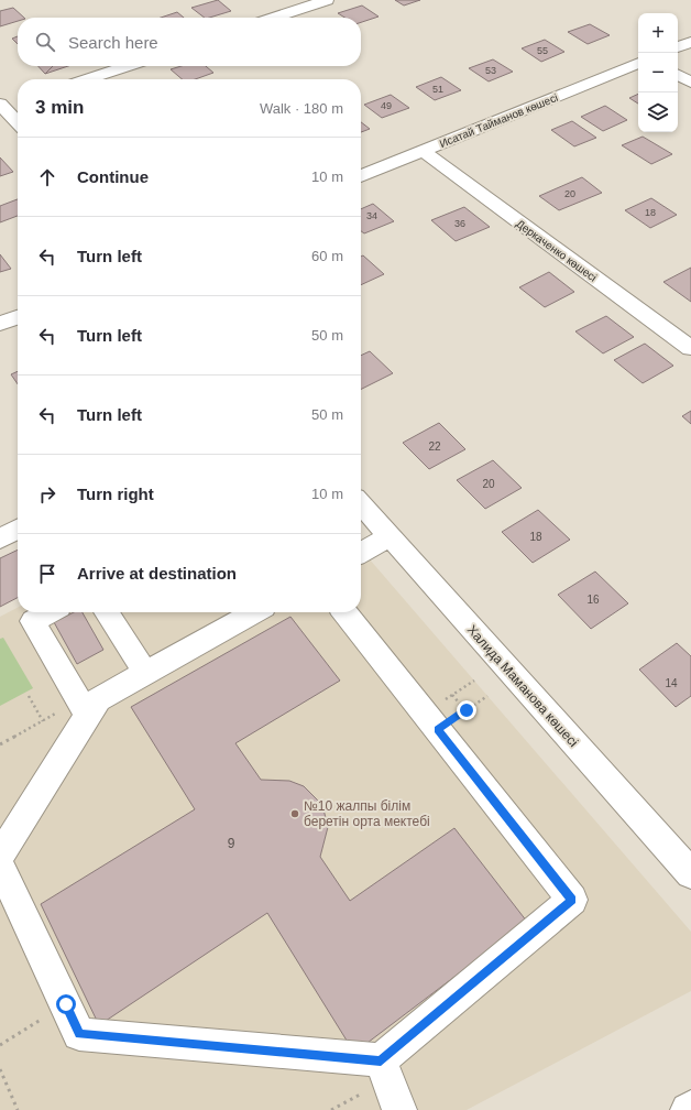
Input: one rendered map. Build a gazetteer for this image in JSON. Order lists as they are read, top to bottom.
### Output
{
  "streets": {
    "street": ["Исатай Тайманов көшесі", "Деркаченко көшесі", "Халида Маманова көшесі"]
  },
  "crossings": [
    ["Исатай Тайманов көшесі", "Деркаченко көшесі"]
  ],
  "places": ["№10 жалпы білім беретін орта мектебі"],
  "house_numbers": [
    "55",
    "53",
    "51",
    "49",
    "20",
    "18",
    "34",
    "36",
    "22",
    "20",
    "18",
    "16",
    "14",
    "9"
  ],
  "page": {
    "map_buttons": ["+", "−"],
    "search": "Search here",
    "heading": ["3 min", "Walk · 180 m"],
    "list": [
      ["Continue", "10 m"],
      ["Turn left", "60 m"],
      ["Turn left", "50 m"],
      ["Turn left", "50 m"],
      ["Turn right", "10 m"],
      "Arrive at destination"
    ]
  }
}
